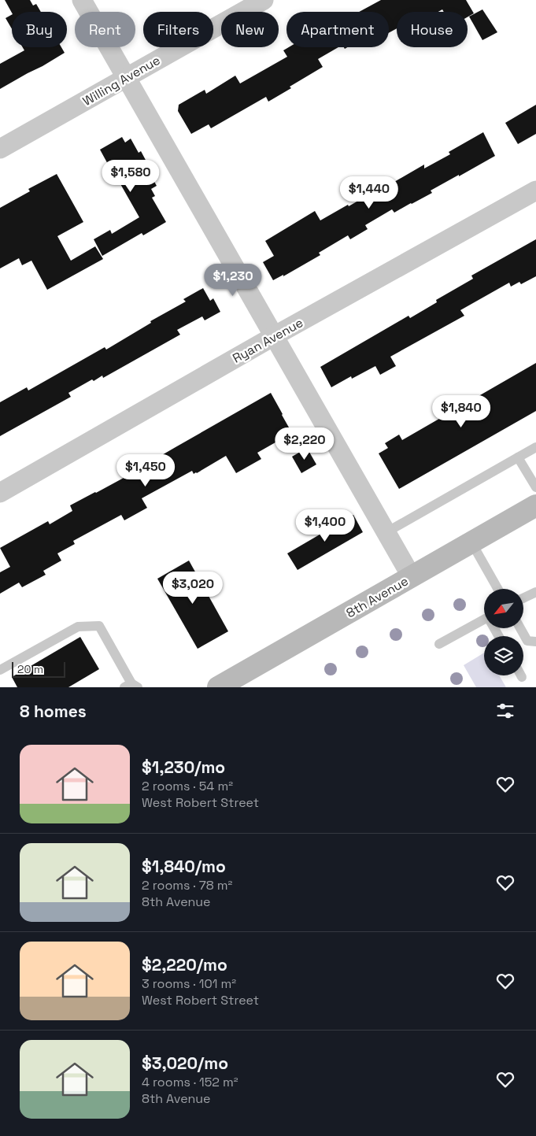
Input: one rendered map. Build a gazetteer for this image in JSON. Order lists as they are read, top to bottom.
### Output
{
  "streets": {
    "main road": ["8th Avenue"],
    "street": ["Willing Avenue", "Ryan Avenue"]
  },
  "scale_bar": "20 m",
  "north": "bottom left",
  "page": {
    "chip": [
      "Buy",
      "Rent",
      "Filters",
      "New",
      "Apartment",
      "House"
    ],
    "price": [
      "$1,580",
      "$1,440",
      "$1,230",
      "$1,840",
      "$2,220",
      "$1,450",
      "$1,400",
      "$3,020"
    ],
    "scale": "20 m",
    "heading": "8 homes",
    "list": [
      {
        "name": "$1,230/mo",
        "note": "2 rooms · 54 m² · West Robert Street"
      },
      {
        "name": "$1,840/mo",
        "note": "2 rooms · 78 m² · 8th Avenue"
      },
      {
        "name": "$2,220/mo",
        "note": "3 rooms · 101 m² · West Robert Street"
      },
      {
        "name": "$3,020/mo",
        "note": "4 rooms · 152 m² · 8th Avenue"
      }
    ]
  }
}
